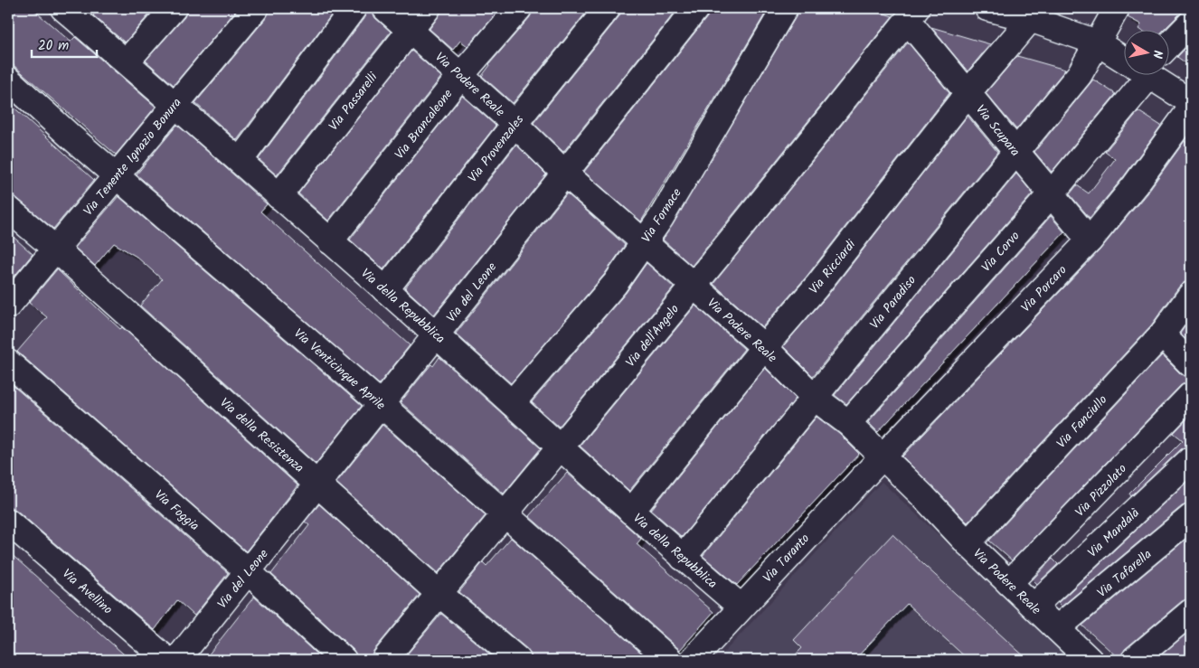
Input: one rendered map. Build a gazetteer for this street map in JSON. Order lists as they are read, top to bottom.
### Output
{
  "streets": {
    "street": [
      "Via Podere Reale",
      "Via Passarelli",
      "Via Brancaleone",
      "Via Scupara",
      "Via Provenzales",
      "Via Tenente Ignazio Bonura",
      "Via Fornace",
      "Via Corvo",
      "Via Ricciardi",
      "Via Porcaro",
      "Via del Leone",
      "Via Paradiso",
      "Via della Repubblica",
      "Via dell'Angelo",
      "Via Venticinque Aprile",
      "Via Fanciullo",
      "Via della Resistenza",
      "Via Pizzolato",
      "Via Foggia",
      "Via Mandalà",
      "Via Taranto",
      "Via Tafarella",
      "Via Avellino"
    ]
  },
  "crossings": [
    ["Via Podere Reale", "Via Passarelli"],
    ["Via Podere Reale", "Via Brancaleone"],
    ["Via Podere Reale", "Via Provenzales"],
    ["Via Podere Reale", "Via Fornace"],
    ["Via Podere Reale", "Via Corvo"],
    ["Via Podere Reale", "Via Ricciardi"],
    ["Via Podere Reale", "Via Porcaro"],
    ["Via Podere Reale", "Via del Leone"],
    ["Via Podere Reale", "Via Paradiso"],
    ["Via Podere Reale", "Via dell'Angelo"],
    ["Via Podere Reale", "Via Fanciullo"],
    ["Via Podere Reale", "Via Pizzolato"],
    ["Via Podere Reale", "Via Mandalà"],
    ["Via Podere Reale", "Via Taranto"],
    ["Via Podere Reale", "Via Tafarella"],
    ["Via Passarelli", "Via della Repubblica"],
    ["Via Brancaleone", "Via della Repubblica"],
    ["Via Scupara", "Via Corvo"],
    ["Via Scupara", "Via Ricciardi"],
    ["Via Scupara", "Via Porcaro"],
    ["Via Scupara", "Via Paradiso"],
    ["Via Scupara", "Via dell'Angelo"],
    ["Via Provenzales", "Via della Repubblica"],
    ["Via Tenente Ignazio Bonura", "Via della Repubblica"],
    ["Via Tenente Ignazio Bonura", "Via Venticinque Aprile"],
    ["Via Tenente Ignazio Bonura", "Via della Resistenza"],
    ["Via Fornace", "Via della Repubblica"],
    ["Via Ricciardi", "Via della Repubblica"],
    ["Via Porcaro", "Via Taranto"],
    ["Via del Leone", "Via della Repubblica"],
    ["Via del Leone", "Via Venticinque Aprile"],
    ["Via del Leone", "Via della Resistenza"],
    ["Via del Leone", "Via Foggia"],
    ["Via Paradiso", "Via della Repubblica"],
    ["Via della Repubblica", "Via dell'Angelo"],
    ["Via della Repubblica", "Via Taranto"],
    ["Via dell'Angelo", "Via Venticinque Aprile"],
    ["Via dell'Angelo", "Via della Resistenza"]
  ],
  "scale_bar": "20 m",
  "north": "right"
}
